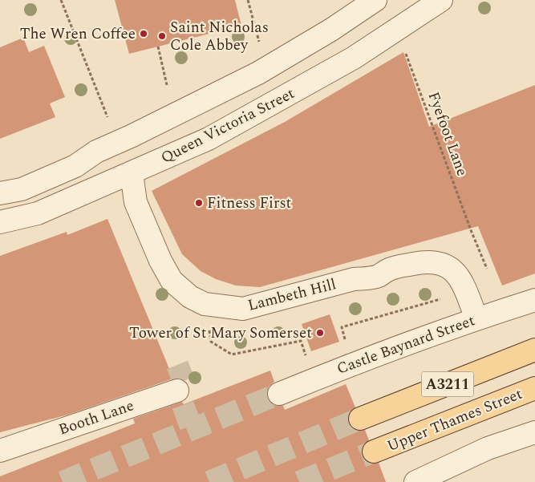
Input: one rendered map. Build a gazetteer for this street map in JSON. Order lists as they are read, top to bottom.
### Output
{
  "streets": {
    "main road": ["A3211", "Upper Thames Street"],
    "street": [
      "Queen Victoria Street",
      "Lambeth Hill",
      "Castle Baynard Street",
      "Booth Lane"
    ],
    "path": ["Fyefoot Lane"]
  },
  "crossings": [
    ["Queen Victoria Street", "Lambeth Hill"],
    ["Lambeth Hill", "Castle Baynard Street"]
  ],
  "places": [
    "The Wren Coffee",
    "Saint Nicholas Cole Abbey",
    "Fitness First",
    "Tower of St Mary Somerset"
  ]
}
